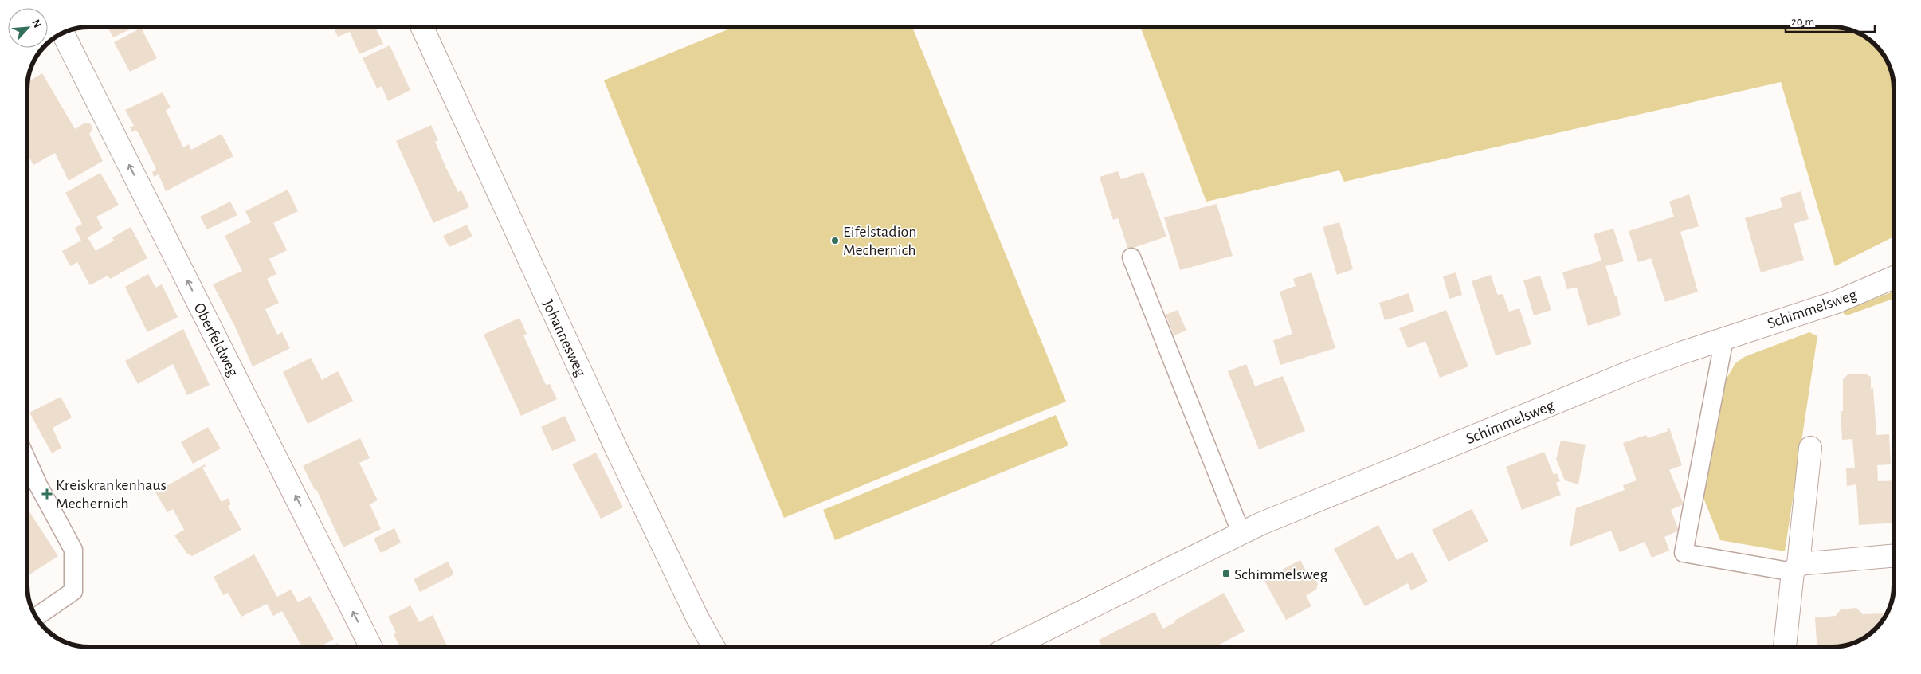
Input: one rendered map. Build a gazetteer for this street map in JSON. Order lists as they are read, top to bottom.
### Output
{
  "streets": {
    "street": ["Schimmelsweg", "Johannesweg", "Oberfeldweg"]
  },
  "one_way": ["Oberfeldweg"],
  "places": {
    "other": ["Eifelstadion Mechernich"],
    "health": ["Kreiskrankenhaus Mechernich"],
    "transit": ["Schimmelsweg"]
  },
  "scale_bar": "20 m",
  "north": "top right"
}
